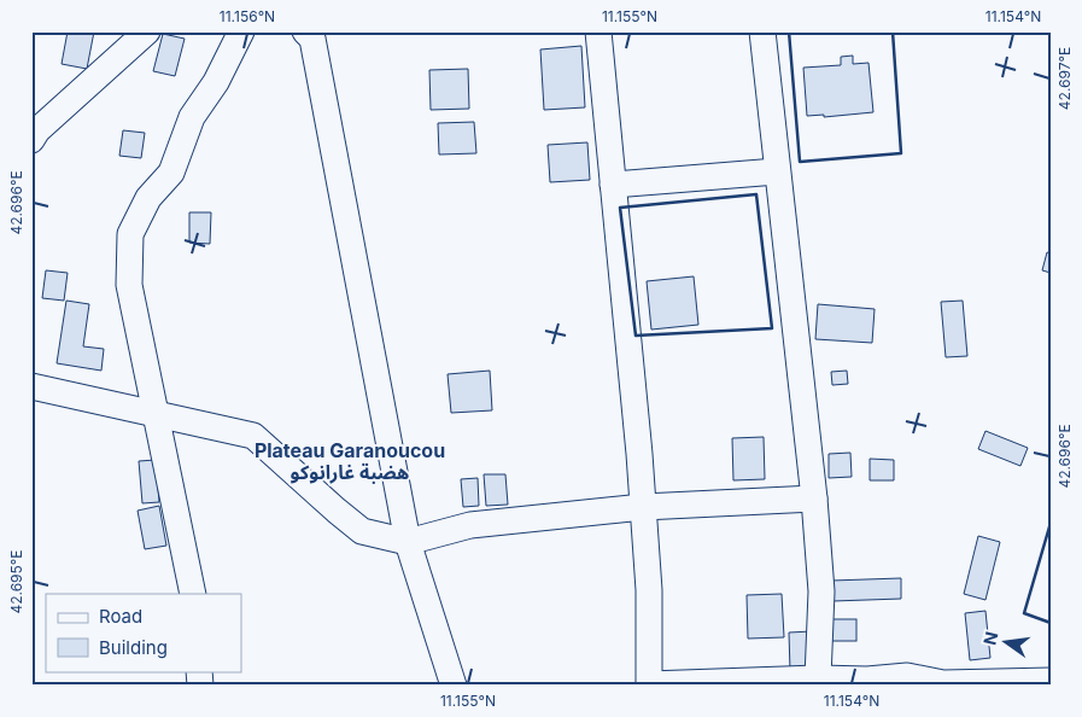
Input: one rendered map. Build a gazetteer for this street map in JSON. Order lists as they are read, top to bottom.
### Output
{
  "districts": ["Plateau Garanoucou هضبة غارانوكو"],
  "legend": ["Road", "Building"],
  "north": "left",
  "coordinates": [
    "11.156°N",
    "11.155°N",
    "11.154°N",
    "42.697°E",
    "42.696°E",
    "42.695°E"
  ]
}
